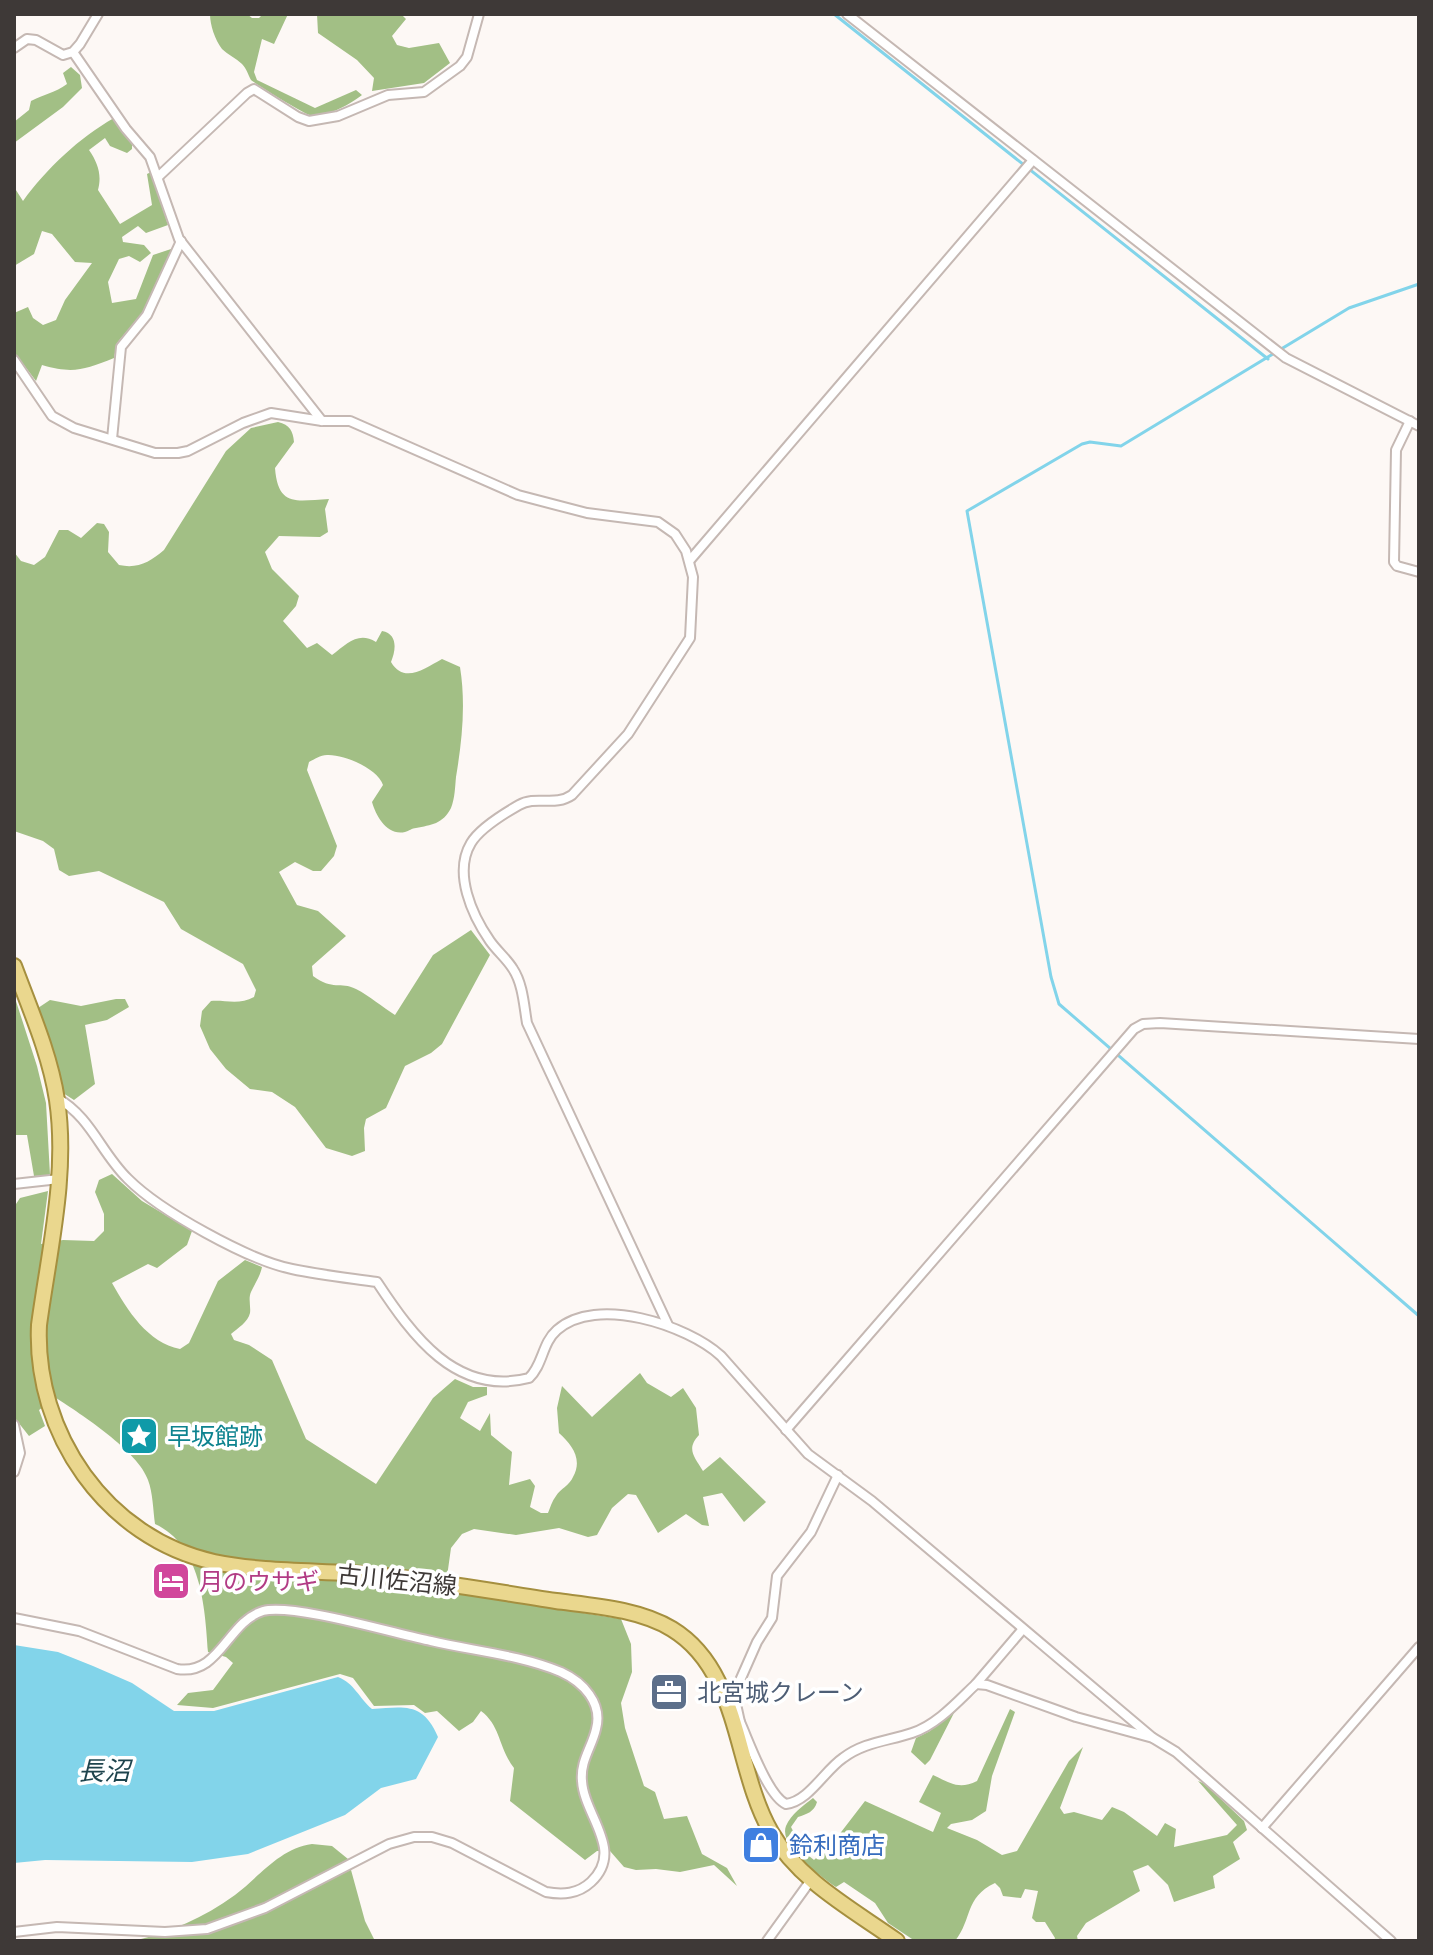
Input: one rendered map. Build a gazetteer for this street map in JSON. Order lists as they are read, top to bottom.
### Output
{
  "streets": {
    "main road": ["古川佐沼線"]
  },
  "water": ["長沼"],
  "places": {
    "place": ["早坂館跡"],
    "hotel": ["月のウサギ"],
    "office": ["北宮城クレーン"],
    "shop": ["鈴利商店"]
  }
}
